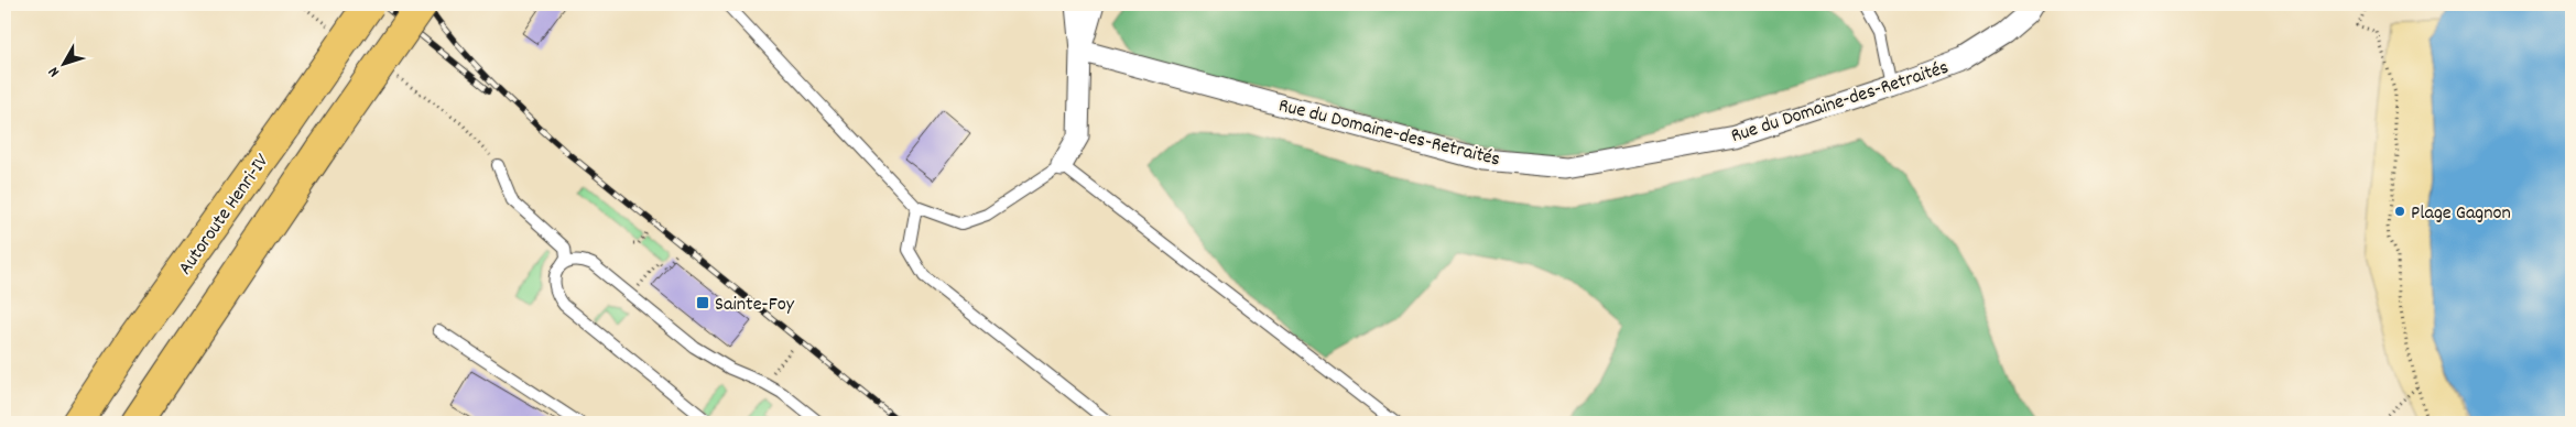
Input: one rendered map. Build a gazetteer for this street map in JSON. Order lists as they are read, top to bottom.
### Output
{
  "streets": {
    "highway": ["Autoroute Henri-IV"],
    "street": ["Rue du Domaine-des-Retraités"]
  },
  "places": {
    "other": ["Plage Gagnon"],
    "transit": ["Sainte-Foy"]
  },
  "north": "bottom left"
}
